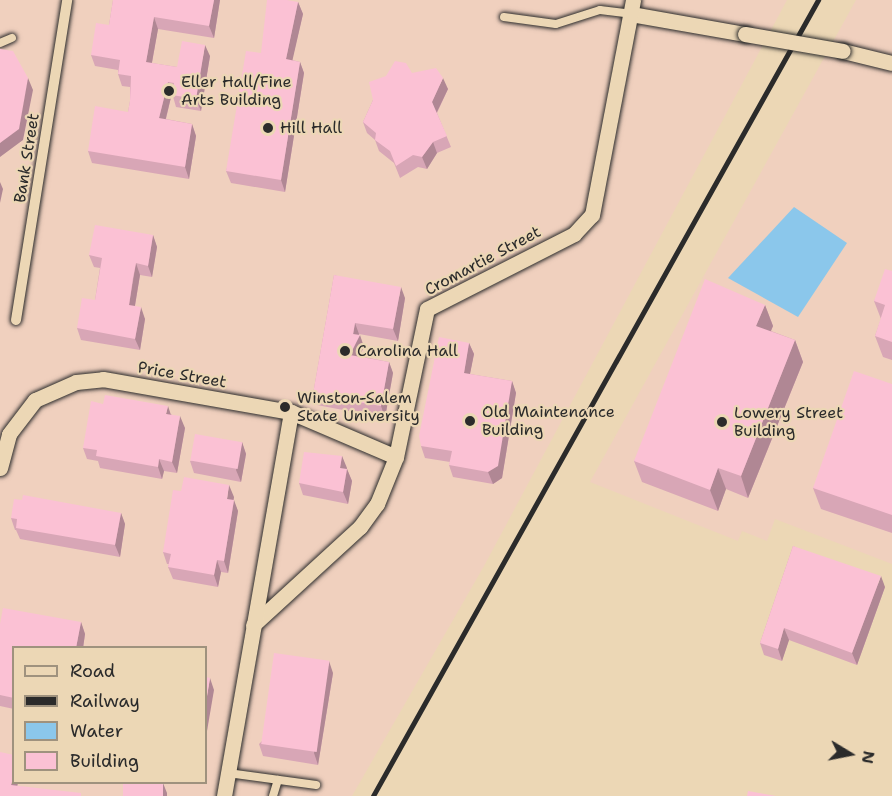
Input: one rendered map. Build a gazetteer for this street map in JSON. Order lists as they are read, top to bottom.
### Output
{
  "streets": {
    "street": ["Bank Street", "Cromartie Street", "Price Street"]
  },
  "crossings": [
    ["Cromartie Street", "Price Street"]
  ],
  "places": [
    "Eller Hall/Fine Arts Building",
    "Hill Hall",
    "Carolina Hall",
    "Winston-Salem State University",
    "Old Maintenance Building",
    "Lowery Street Building"
  ],
  "legend": [
    "Road",
    "Railway",
    "Water",
    "Building"
  ],
  "north": "right"
}
